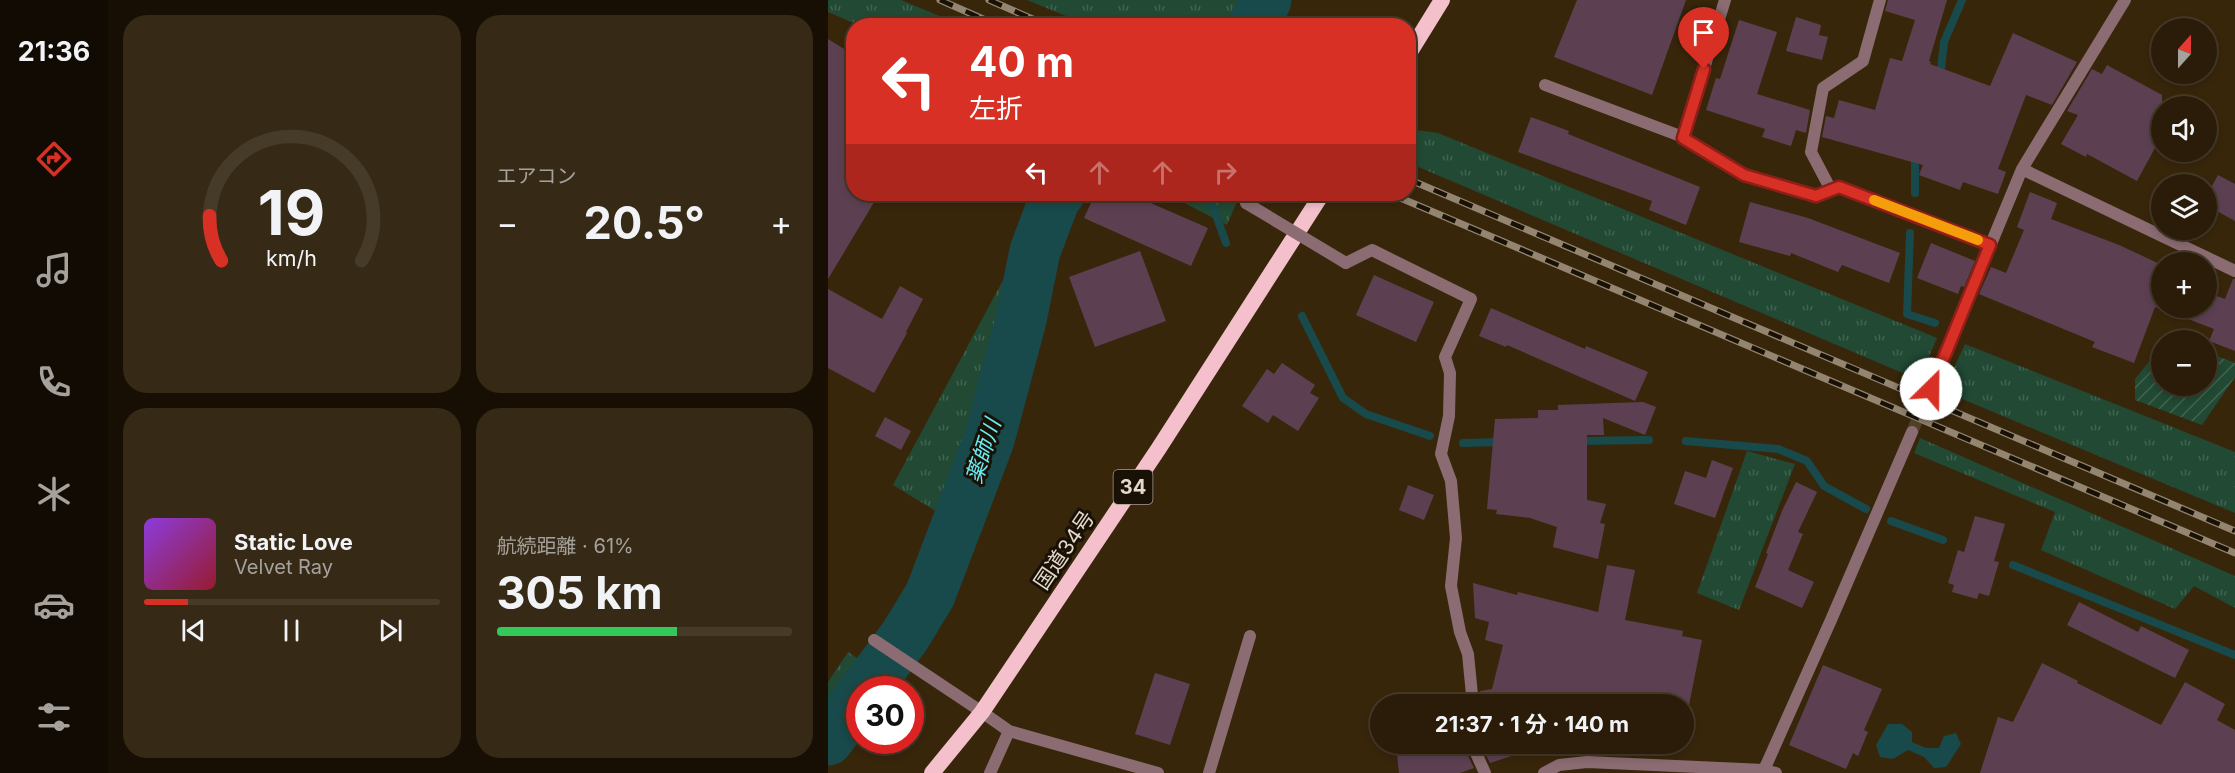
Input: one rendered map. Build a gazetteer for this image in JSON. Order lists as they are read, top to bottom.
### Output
{
  "streets": {
    "highway": ["34", "国道34号"]
  },
  "water": ["薬師川"],
  "north": "top",
  "page": {
    "tabs": "21:36",
    "tile": [
      "エアコン",
      ["航続距離 · 61%", "305 km"]
    ],
    "map_buttons": ["+", "−"],
    "turn": ["40 m", "左折"],
    "heat": ["−", "20.5°", "+"],
    "song": ["Static Love", "Velvet Ray"],
    "limit": "30",
    "trip": "21:37 · 1 分 · 140 m",
    "gauge": ["19", "km/h"]
  }
}
